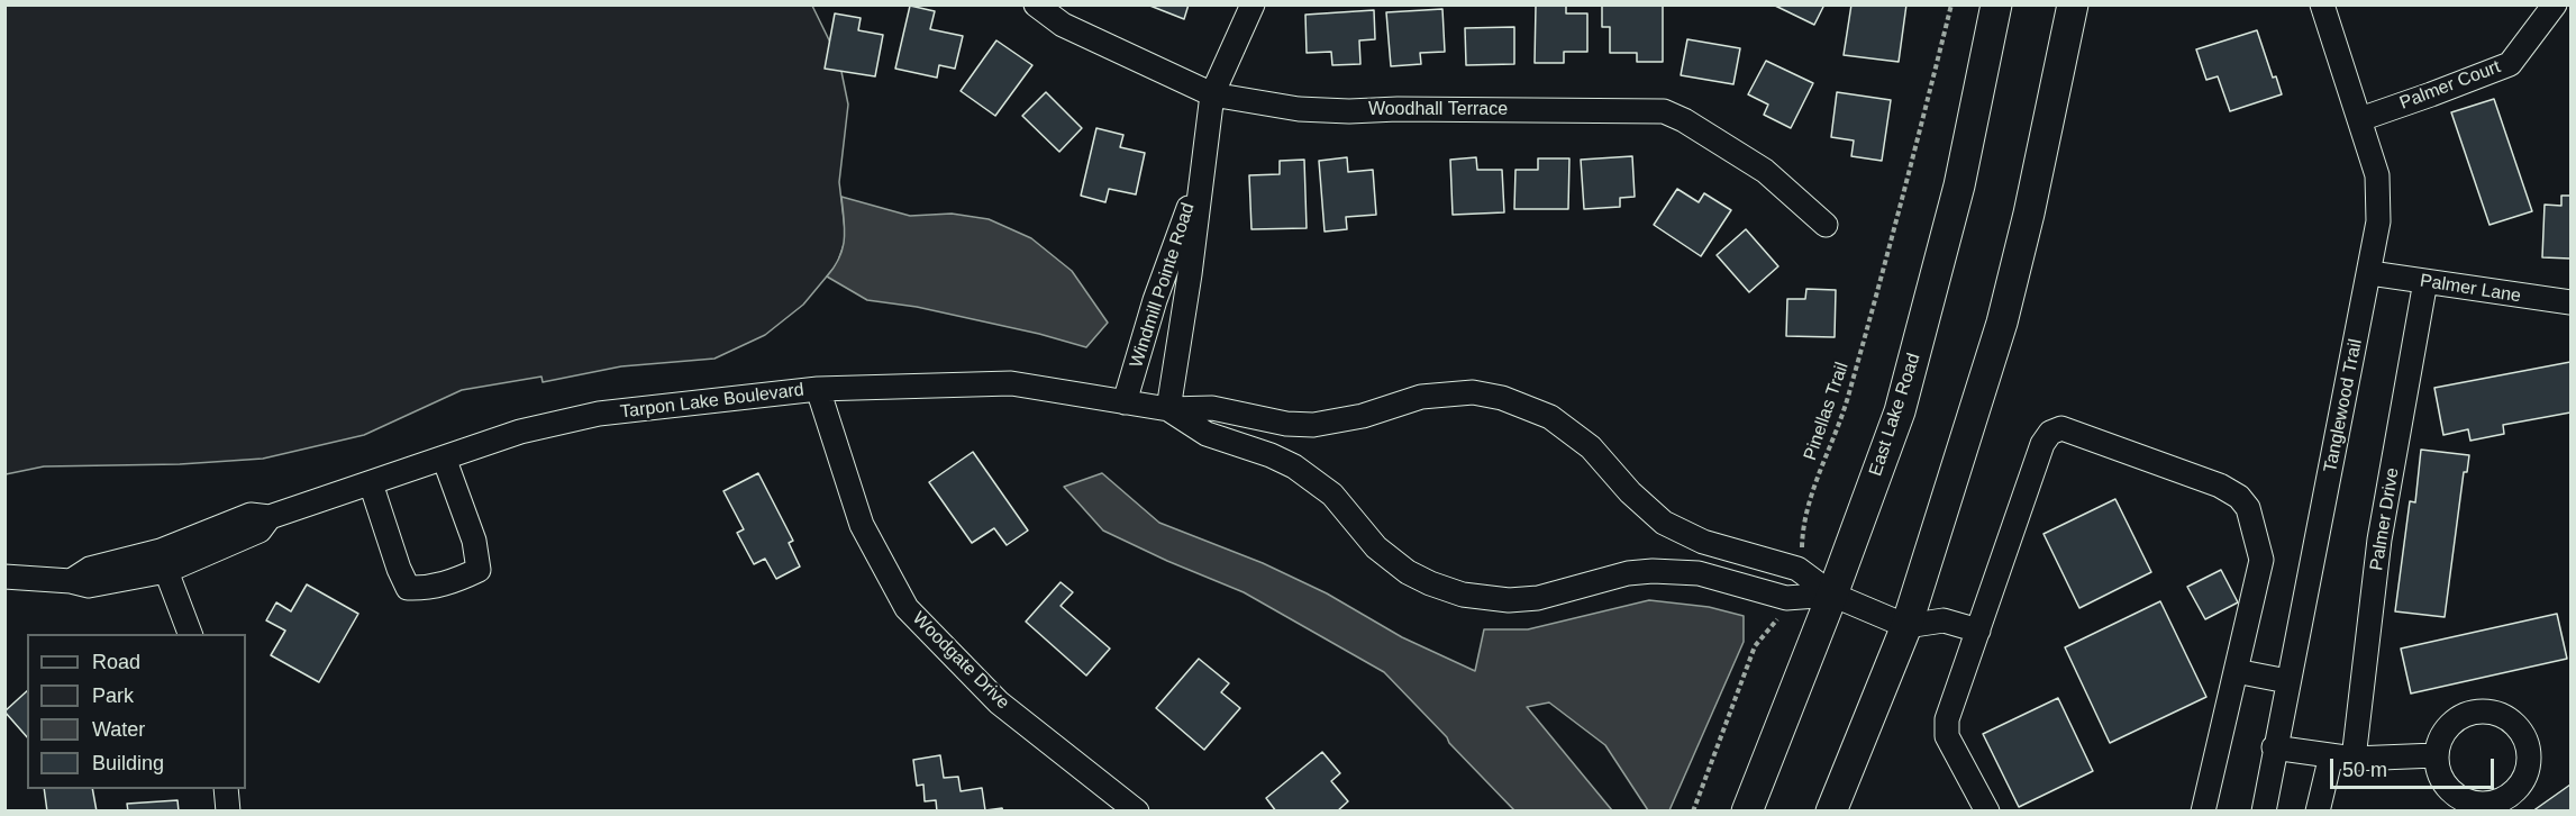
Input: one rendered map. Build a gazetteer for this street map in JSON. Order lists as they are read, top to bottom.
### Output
{
  "streets": {
    "main road": ["East Lake Road"],
    "street": [
      "Palmer Court",
      "Woodhall Terrace",
      "Windmill Pointe Road",
      "Palmer Lane",
      "Tarpon Lake Boulevard",
      "Tanglewood Trail",
      "Palmer Drive",
      "Woodgate Drive"
    ],
    "path": ["Pinellas Trail"]
  },
  "crossings": [
    ["Palmer Court", "Tanglewood Trail"],
    ["Woodhall Terrace", "Windmill Pointe Road"],
    ["Windmill Pointe Road", "Tarpon Lake Boulevard"],
    ["Palmer Lane", "Tanglewood Trail"],
    ["Palmer Lane", "Palmer Drive"],
    ["Tarpon Lake Boulevard", "Pinellas Trail"],
    ["Tarpon Lake Boulevard", "East Lake Road"],
    ["Tarpon Lake Boulevard", "Woodgate Drive"]
  ],
  "legend": [
    "Road",
    "Park",
    "Water",
    "Building"
  ],
  "scale_bar": "50 m"
}
